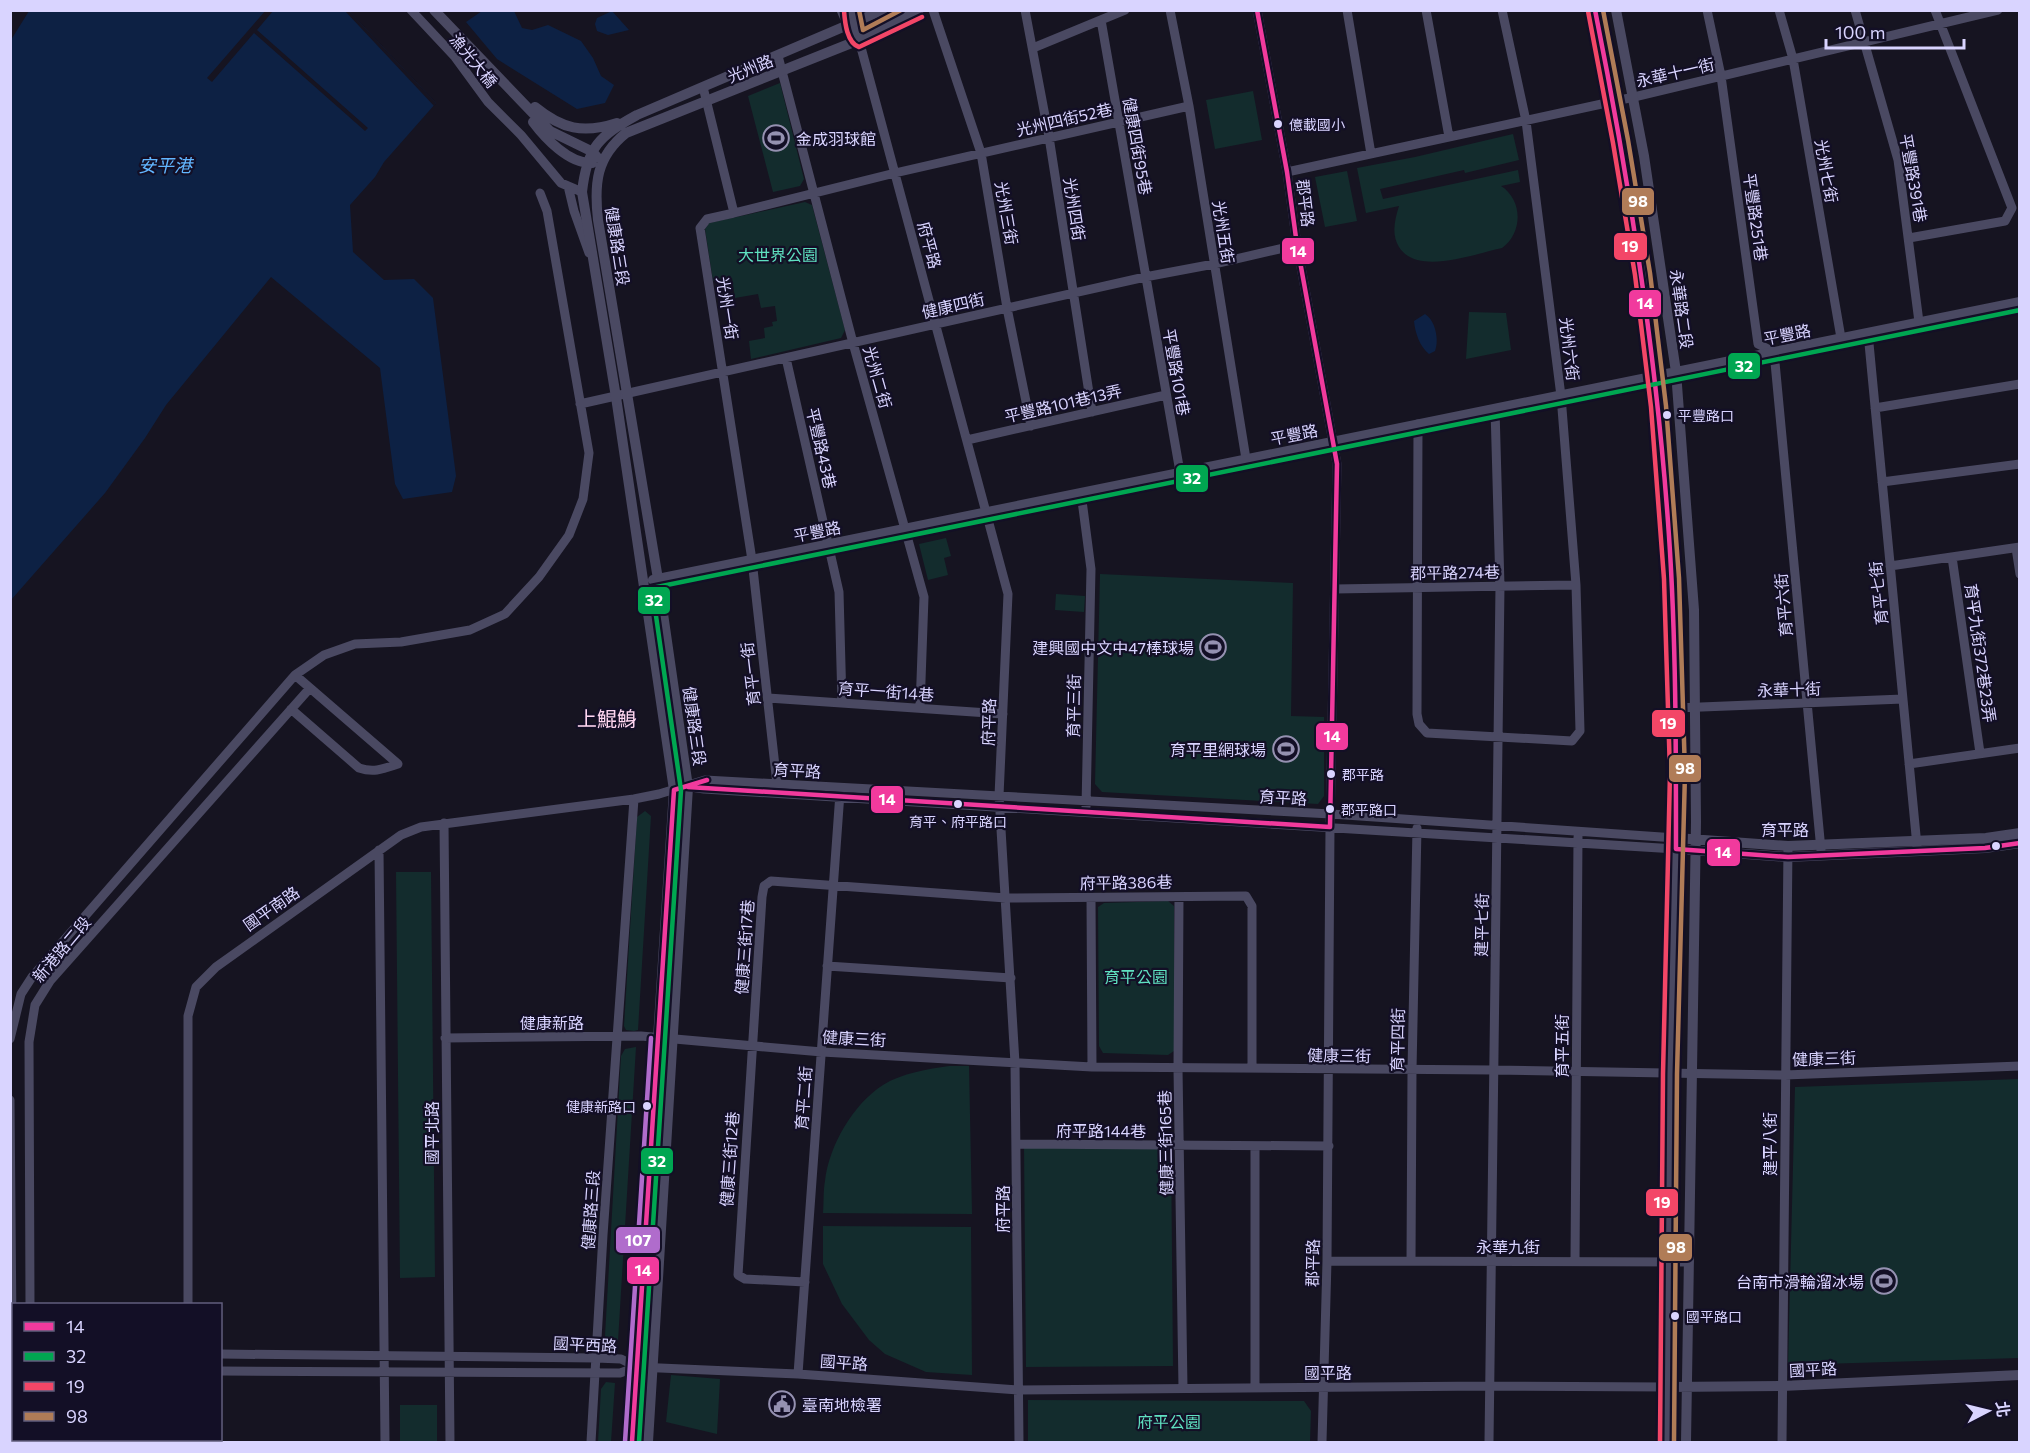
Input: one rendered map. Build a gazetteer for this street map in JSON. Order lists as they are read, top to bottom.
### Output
{
  "streets": {
    "street": [
      "漁光大橋",
      "光州路",
      "永華十一街",
      "光州四街52巷",
      "健康四街95巷",
      "光州七街",
      "平豐路391巷",
      "郡平路",
      "光州四街",
      "光州三街",
      "平豐路251巷",
      "光州五街",
      "府平路",
      "健康路三段",
      "健康四街",
      "光州一街",
      "永華路二段",
      "平豐路",
      "光州六街",
      "平豐路101巷",
      "光州二街",
      "平豐路101巷13弄",
      "平豐路43巷",
      "郡平路274巷",
      "育平七街",
      "育平六街",
      "育平九街372巷23弄",
      "育平一街",
      "永華十街",
      "育平一街14巷",
      "育平三街",
      "育平路",
      "府平路386巷",
      "國平南路",
      "建平七街",
      "健康三街17巷",
      "新港路二段",
      "健康新路",
      "健康三街",
      "育平四街",
      "育平五街",
      "育平二街",
      "府平路144巷",
      "國平北路",
      "健康三街165巷",
      "建平八街",
      "健康三街12巷",
      "永華九街",
      "國平西路",
      "國平路"
    ]
  },
  "crossings": [
    ["光州路", "府平路"],
    ["光州路", "健康路三段"],
    ["光州路", "光州二街"],
    ["永華十一街", "光州七街"],
    ["永華十一街", "平豐路391巷"],
    ["永華十一街", "郡平路"],
    ["永華十一街", "平豐路251巷"],
    ["永華十一街", "永華路二段"],
    ["永華十一街", "光州六街"],
    ["光州四街52巷", "健康四街95巷"],
    ["光州四街52巷", "光州四街"],
    ["光州四街52巷", "光州三街"],
    ["光州四街52巷", "光州五街"],
    ["光州四街52巷", "府平路"],
    ["光州四街52巷", "光州一街"],
    ["健康四街95巷", "健康四街"],
    ["健康四街95巷", "平豐路101巷"],
    ["光州七街", "平豐路"],
    ["平豐路391巷", "平豐路"],
    ["郡平路", "健康四街"],
    ["郡平路", "平豐路"],
    ["郡平路", "郡平路274巷"],
    ["郡平路", "育平路"],
    ["郡平路", "健康三街"],
    ["郡平路", "府平路144巷"],
    ["郡平路", "永華九街"],
    ["郡平路", "國平路"],
    ["光州四街", "健康四街"],
    ["光州四街", "平豐路101巷13弄"],
    ["光州三街", "健康四街"],
    ["光州三街", "平豐路101巷13弄"],
    ["平豐路251巷", "平豐路"],
    ["平豐路251巷", "育平六街"],
    ["光州五街", "健康四街"],
    ["光州五街", "平豐路"],
    ["府平路", "健康四街"],
    ["府平路", "光州一街"],
    ["府平路", "平豐路"],
    ["府平路", "平豐路101巷13弄"],
    ["府平路", "育平一街14巷"],
    ["府平路", "育平路"],
    ["府平路", "府平路386巷"],
    ["府平路", "健康三街"],
    ["府平路", "府平路144巷"],
    ["府平路", "國平路"],
    ["健康路三段", "健康四街"],
    ["健康路三段", "平豐路"],
    ["健康路三段", "育平路"],
    ["健康路三段", "國平南路"],
    ["健康路三段", "健康新路"],
    ["健康路三段", "健康三街"],
    ["健康路三段", "國平西路"],
    ["健康路三段", "國平路"],
    ["健康四街", "光州一街"],
    ["健康四街", "平豐路101巷"],
    ["健康四街", "光州二街"],
    ["健康四街", "平豐路43巷"],
    ["健康四街", "新港路二段"],
    ["光州一街", "平豐路"],
    ["光州一街", "光州二街"],
    ["光州一街", "育平一街"],
    ["永華路二段", "平豐路"],
    ["永華路二段", "永華十街"],
    ["永華路二段", "育平路"],
    ["永華路二段", "健康三街"],
    ["永華路二段", "永華九街"],
    ["永華路二段", "國平路"],
    ["平豐路", "光州六街"],
    ["平豐路", "平豐路101巷"],
    ["平豐路", "光州二街"],
    ["平豐路", "平豐路43巷"],
    ["平豐路", "育平七街"],
    ["平豐路", "育平六街"],
    ["平豐路", "育平一街"],
    ["平豐路", "育平三街"],
    ["平豐路", "建平七街"],
    ["光州六街", "郡平路274巷"],
    ["光州六街", "建平七街"],
    ["平豐路101巷", "平豐路101巷13弄"],
    ["光州二街", "育平一街14巷"],
    ["平豐路43巷", "育平一街14巷"],
    ["郡平路274巷", "建平七街"],
    ["育平七街", "永華十街"],
    ["育平七街", "育平路"],
    ["育平六街", "永華十街"],
    ["育平六街", "育平路"],
    ["育平一街", "育平一街14巷"],
    ["育平一街", "育平路"],
    ["育平三街", "育平路"],
    ["育平路", "國平南路"],
    ["育平路", "建平七街"],
    ["育平路", "育平四街"],
    ["育平路", "育平五街"],
    ["育平路", "育平二街"],
    ["育平路", "建平八街"],
    ["府平路386巷", "健康三街17巷"],
    ["府平路386巷", "健康三街"],
    ["府平路386巷", "育平二街"],
    ["府平路386巷", "健康三街165巷"],
    ["國平南路", "國平北路"],
    ["建平七街", "健康三街"],
    ["建平七街", "永華九街"],
    ["建平七街", "國平路"],
    ["健康三街17巷", "健康三街"],
    ["健康三街17巷", "育平二街"],
    ["健康三街17巷", "健康三街12巷"],
    ["健康新路", "健康三街"],
    ["健康新路", "國平北路"],
    ["健康三街", "育平四街"],
    ["健康三街", "育平五街"],
    ["健康三街", "育平二街"],
    ["健康三街", "健康三街165巷"],
    ["健康三街", "建平八街"],
    ["健康三街", "健康三街12巷"],
    ["育平四街", "永華九街"],
    ["育平五街", "永華九街"],
    ["育平二街", "健康三街12巷"],
    ["育平二街", "國平路"],
    ["府平路144巷", "健康三街165巷"],
    ["國平北路", "國平西路"],
    ["健康三街165巷", "國平路"],
    ["建平八街", "國平路"],
    ["國平西路", "國平路"]
  ],
  "districts": ["上鯤鯓"],
  "water": ["安平港"],
  "parks": ["大世界公園", "育平公園", "府平公園"],
  "places": {
    "other": [
      "億載國小",
      "平豐路口",
      "郡平路",
      "育平、府平路口",
      "郡平路口",
      "健康新路口",
      "國平路口"
    ],
    "sports": [
      "金成羽球館",
      "建興國中文中47棒球場",
      "育平里網球場",
      "台南市滑輪溜冰場"
    ],
    "public building": ["臺南地檢署"]
  },
  "lines": [
    "transit line 14",
    "transit line 98",
    "transit line 19",
    "transit line 32",
    "transit line 107"
  ],
  "legend": [
    "14",
    "32",
    "19",
    "98"
  ],
  "scale_bar": "100 m",
  "north": "right"
}
